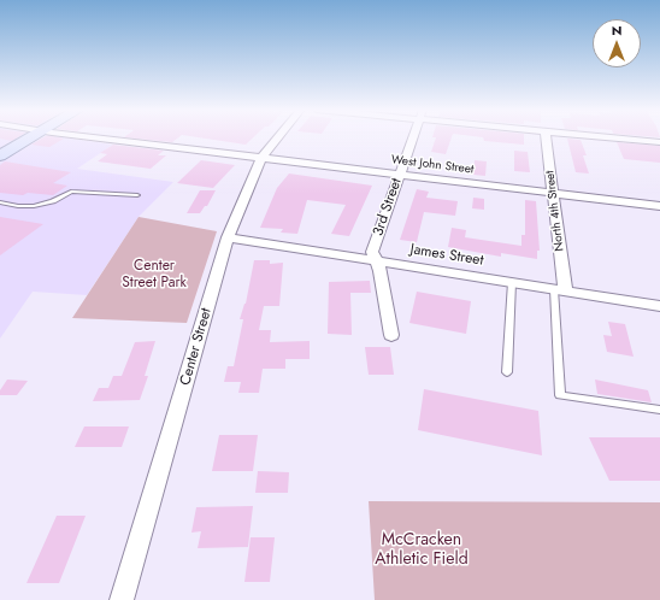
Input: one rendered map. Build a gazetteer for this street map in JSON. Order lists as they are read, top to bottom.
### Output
{
  "streets": {
    "street": [
      "West John Street",
      "3rd Street",
      "North 4th Street",
      "James Street",
      "Center Street"
    ]
  },
  "crossings": [
    ["West John Street", "3rd Street"],
    ["West John Street", "North 4th Street"],
    ["West John Street", "Center Street"],
    ["3rd Street", "James Street"],
    ["North 4th Street", "James Street"],
    ["James Street", "Center Street"]
  ],
  "parks": ["Center Street Park", "McCracken Athletic Field"],
  "north": "top"
}
